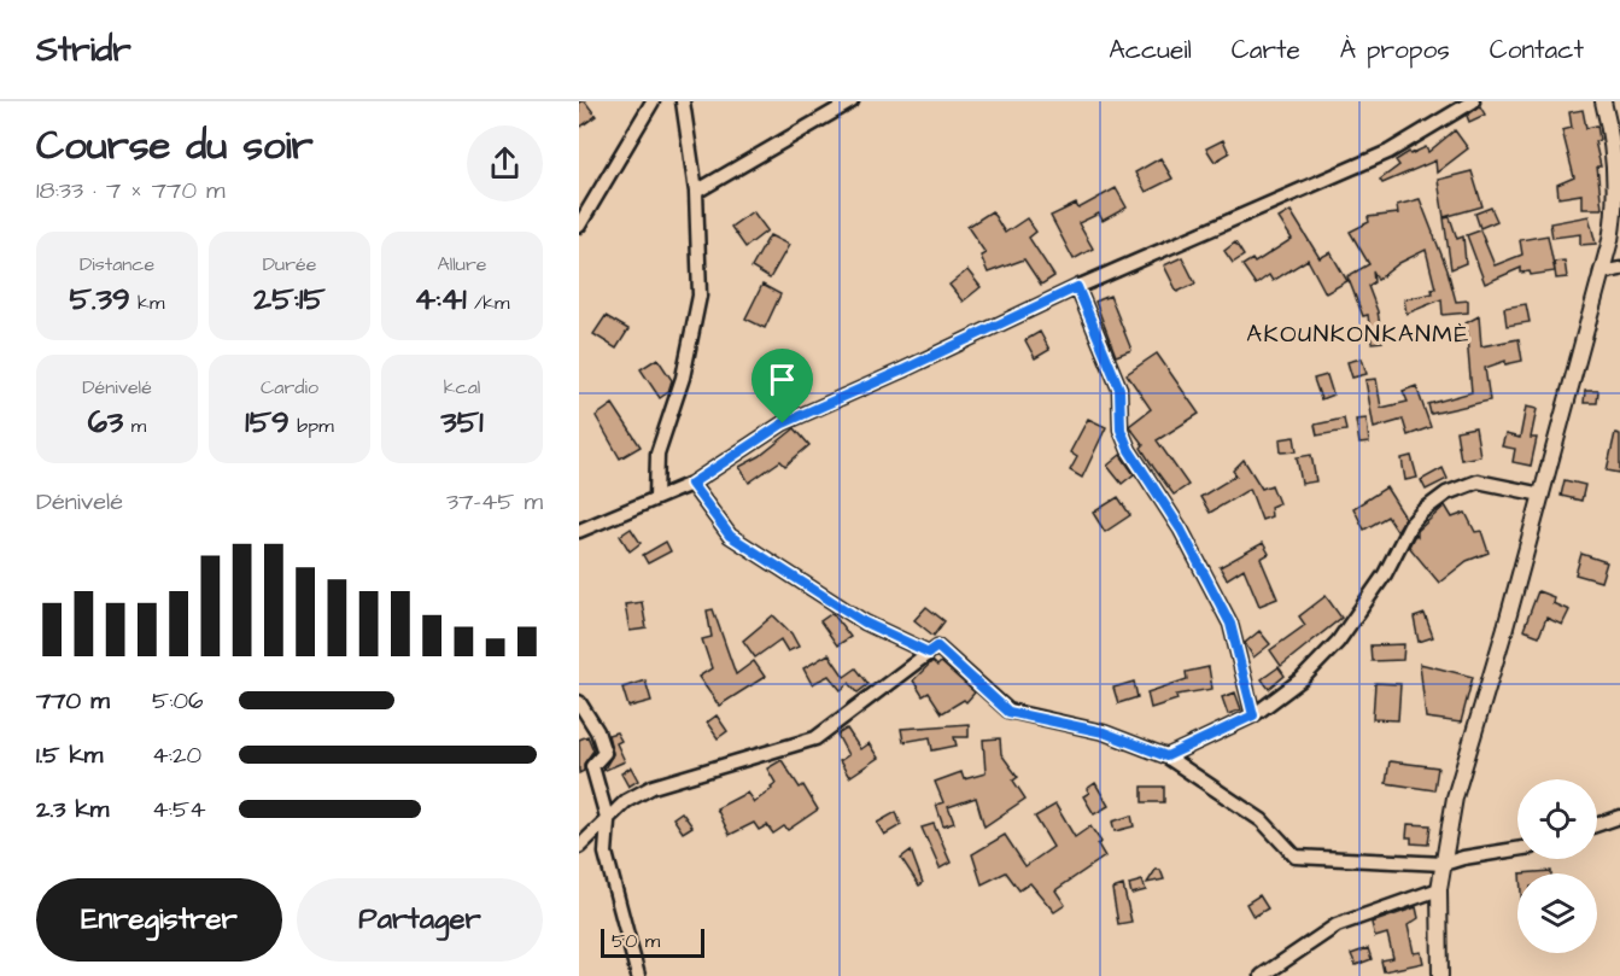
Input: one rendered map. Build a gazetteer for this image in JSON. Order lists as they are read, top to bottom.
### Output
{
  "districts": ["AKOUNKONKANMÈ"],
  "scale_bar": "50 m",
  "page": {
    "header": "Stridr",
    "nav": [
      "Accueil",
      "Carte",
      "À propos",
      "Contact"
    ],
    "heading": ["Course du soir", "18:33 · 7 × 770 m"],
    "stats": [
      ["Distance", "5.39 km"],
      ["Durée", "25:15"],
      ["Allure", "4:41 /km"],
      ["Dénivelé", "63 m"],
      ["Cardio", "159 bpm"],
      ["kcal", "351"]
    ],
    "chart": ["Dénivelé", "37–45 m"],
    "list": [
      {
        "name": "770 m",
        "note": "5:06"
      },
      {
        "name": "1.5 km",
        "note": "4:20"
      },
      {
        "name": "2.3 km",
        "note": "4:54"
      }
    ],
    "buttons": ["Enregistrer", "Partager"],
    "scale": "50 m"
  }
}
